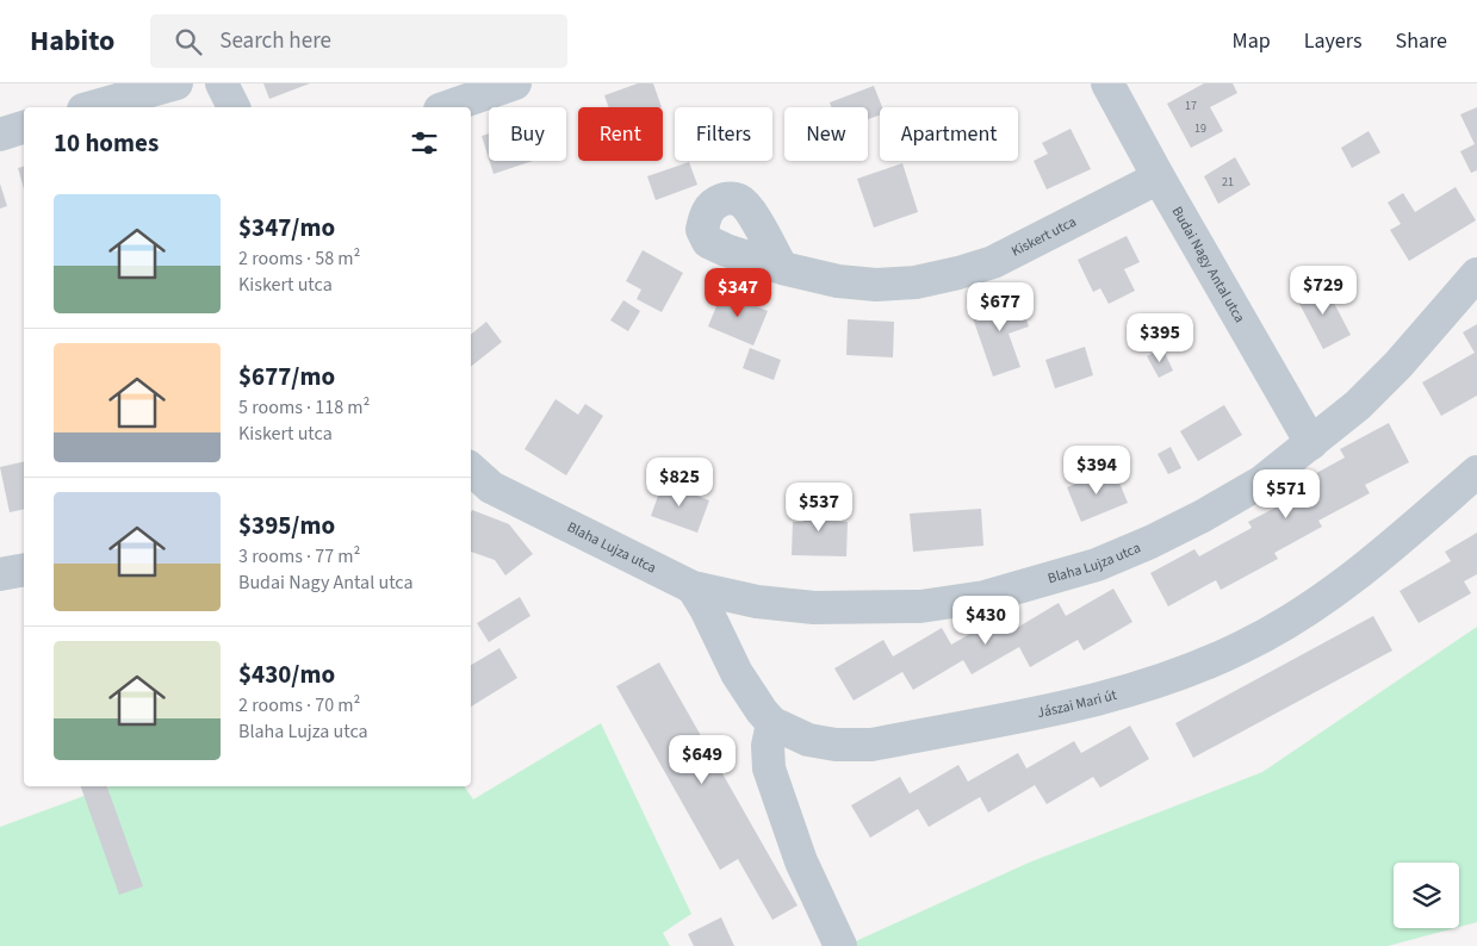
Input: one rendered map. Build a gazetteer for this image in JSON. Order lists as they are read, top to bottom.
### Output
{
  "streets": {
    "street": [
      "Kiskert utca",
      "Budai Nagy Antal utca",
      "Blaha Lujza utca",
      "Jászai Mari út"
    ]
  },
  "crossings": [
    ["Kiskert utca", "Budai Nagy Antal utca"],
    ["Budai Nagy Antal utca", "Blaha Lujza utca"],
    ["Blaha Lujza utca", "Jászai Mari út"]
  ],
  "house_numbers": ["17", "19", "21"],
  "page": {
    "header": "Habito",
    "search": "Search here",
    "nav": ["Map", "Layers", "Share"],
    "chip": [
      "Buy",
      "Rent",
      "Filters",
      "New",
      "Apartment"
    ],
    "heading": "10 homes",
    "list": [
      {
        "name": "$347/mo",
        "note": "2 rooms · 58 m² · Kiskert utca"
      },
      {
        "name": "$677/mo",
        "note": "5 rooms · 118 m² · Kiskert utca"
      },
      {
        "name": "$395/mo",
        "note": "3 rooms · 77 m² · Budai Nagy Antal utca"
      },
      {
        "name": "$430/mo",
        "note": "2 rooms · 70 m² · Blaha Lujza utca"
      }
    ],
    "price": [
      "$729",
      "$347",
      "$677",
      "$395",
      "$394",
      "$825",
      "$571",
      "$537",
      "$430",
      "$649"
    ]
  }
}
